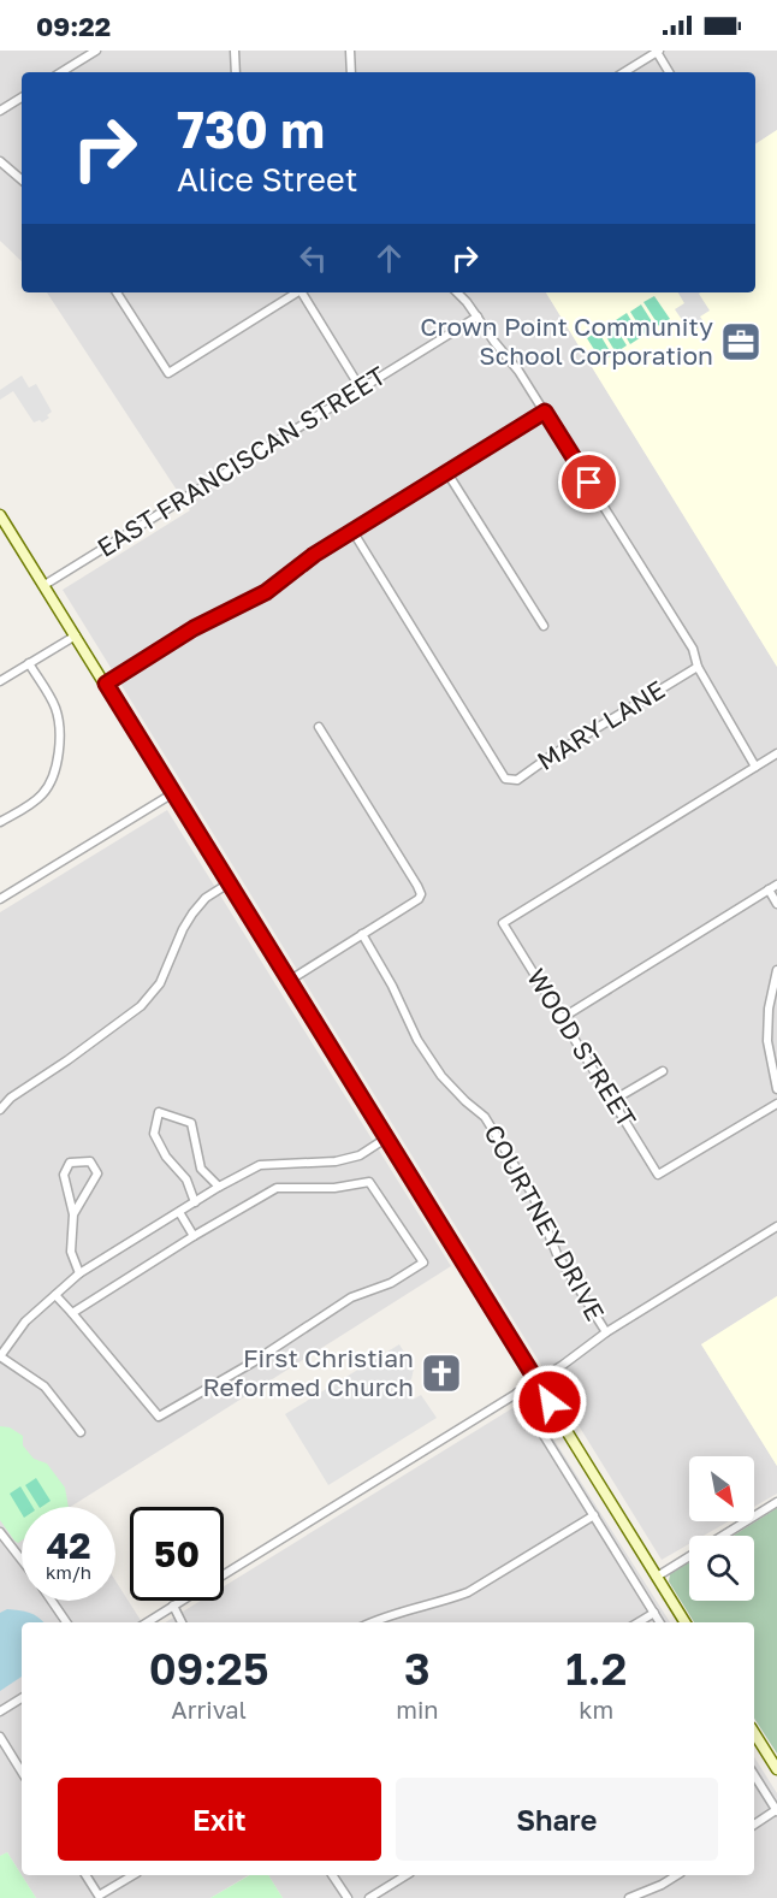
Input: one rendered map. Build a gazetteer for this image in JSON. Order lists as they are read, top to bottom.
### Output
{
  "streets": {
    "street": [
      "EAST FRANCISCAN STREET",
      "MARY LANE",
      "WOOD STREET",
      "COURTNEY DRIVE"
    ]
  },
  "places": {
    "office": ["Crown Point Community School Corporation"],
    "church": ["First Christian Reformed Church"]
  },
  "north": "bottom right",
  "page": {
    "status": "09:22",
    "turn": ["730 m", "Alice Street"],
    "speed": "42 km/h",
    "limit": "50",
    "eta": [
      "09:25",
      "Arrival",
      "3",
      "min",
      "1.2",
      "km"
    ],
    "buttons": ["Exit", "Share"]
  }
}
